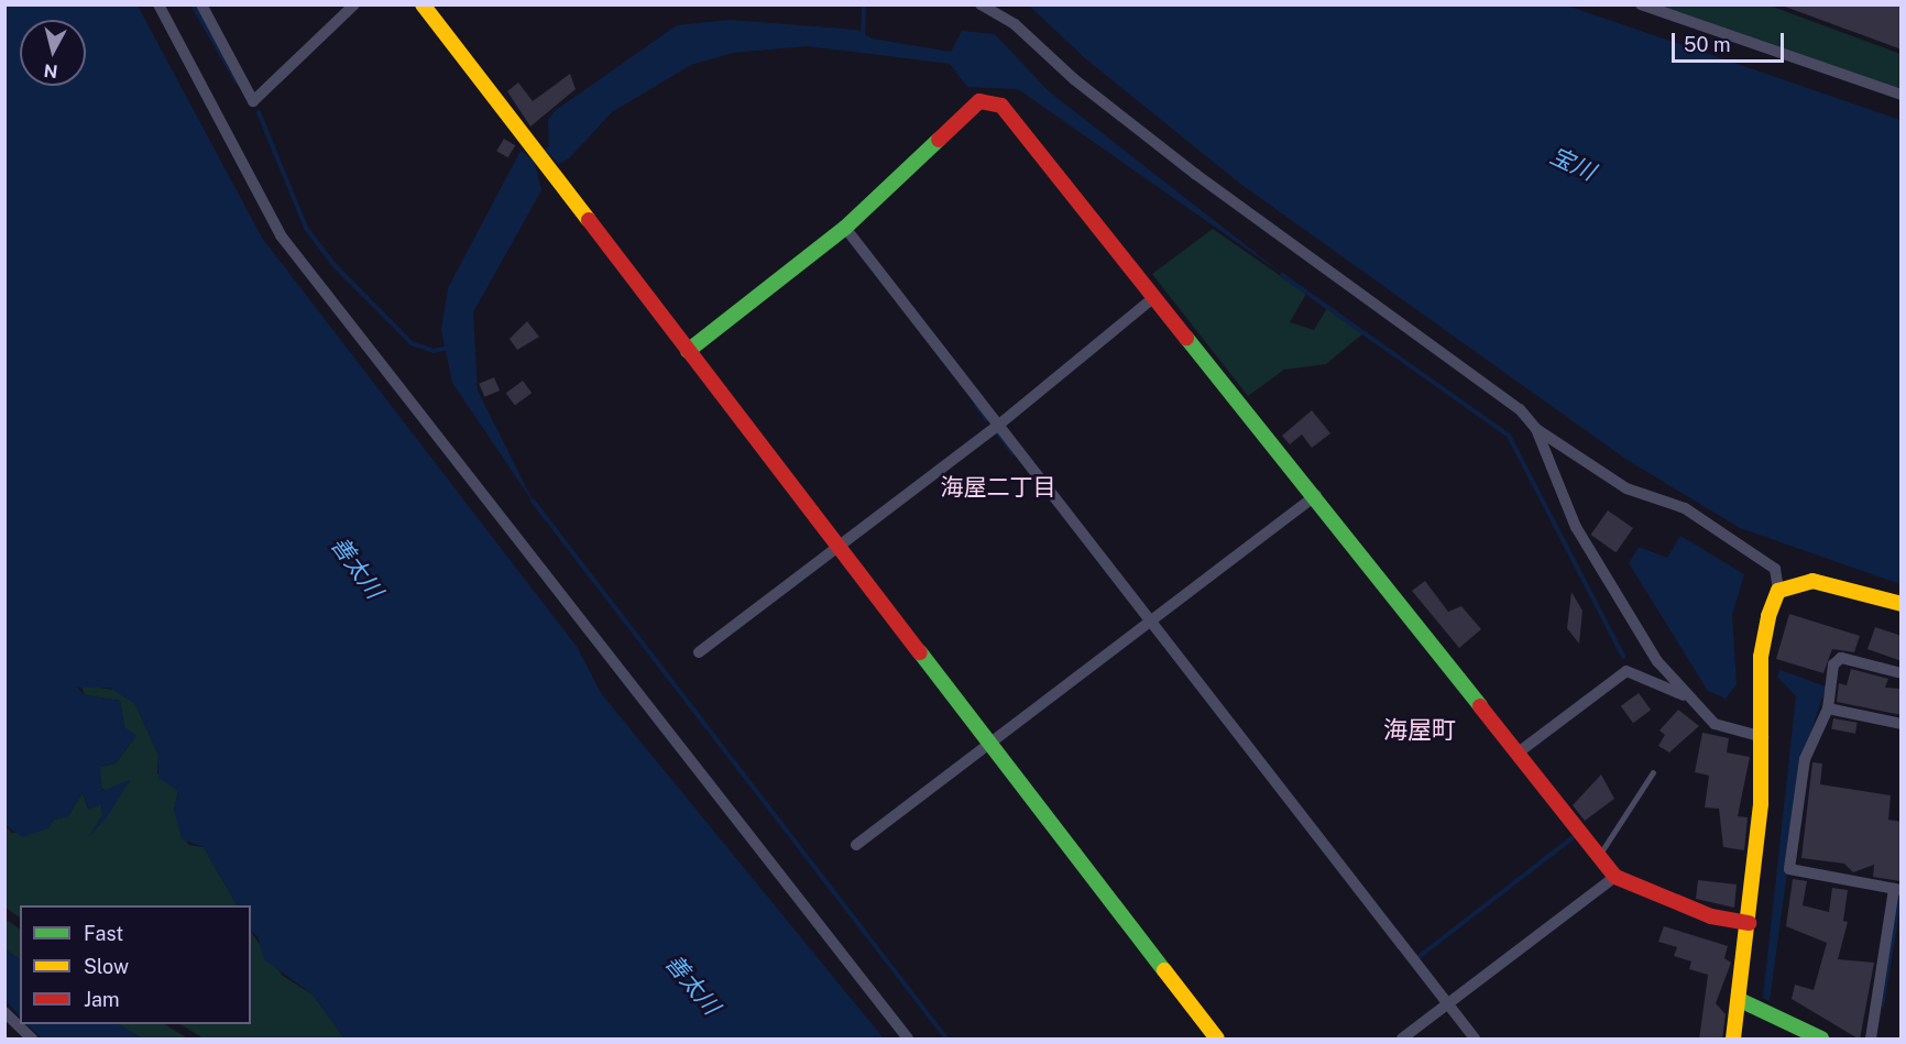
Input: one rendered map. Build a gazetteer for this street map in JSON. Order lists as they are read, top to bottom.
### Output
{
  "districts": ["海屋二丁目", "海屋町"],
  "water": ["宝川", "善太川"],
  "legend": ["Fast", "Slow", "Jam"],
  "scale_bar": "50 m",
  "north": "bottom"
}
